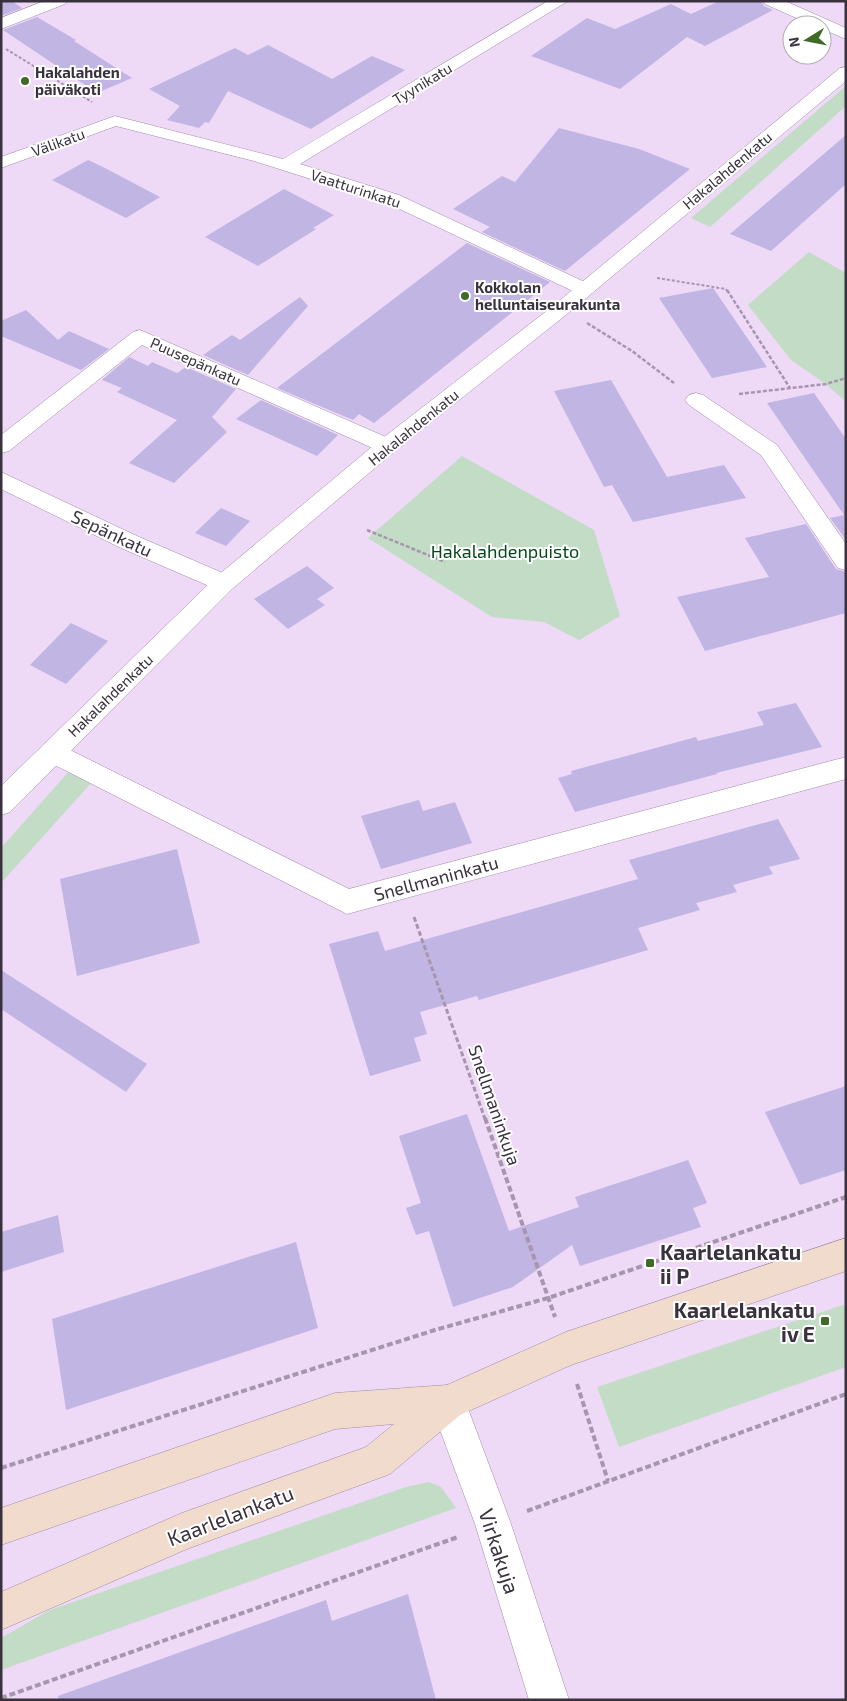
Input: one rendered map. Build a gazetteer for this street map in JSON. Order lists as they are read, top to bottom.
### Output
{
  "streets": {
    "main road": ["Kaarlelankatu"],
    "street": [
      "Tyynikatu",
      "Välikatu",
      "Hakalahdenkatu",
      "Vaatturinkatu",
      "Puusepänkatu",
      "Sepänkatu",
      "Snellmaninkatu",
      "Virkakuja"
    ],
    "path": ["Snellmaninkuja"]
  },
  "crossings": [
    ["Tyynikatu", "Vaatturinkatu"],
    ["Välikatu", "Vaatturinkatu"],
    ["Hakalahdenkatu", "Vaatturinkatu"],
    ["Hakalahdenkatu", "Puusepänkatu"],
    ["Hakalahdenkatu", "Sepänkatu"],
    ["Hakalahdenkatu", "Snellmaninkatu"],
    ["Snellmaninkatu", "Snellmaninkuja"],
    ["Snellmaninkuja", "Kaarlelankatu"],
    ["Kaarlelankatu", "Virkakuja"]
  ],
  "parks": ["Hakalahdenpuisto"],
  "places": {
    "other": ["Hakalahden päiväkoti", "Kokkolan helluntaiseurakunta"],
    "transit": ["Kaarlelankatu ii P", "Kaarlelankatu iv E"]
  },
  "north": "left"
}
